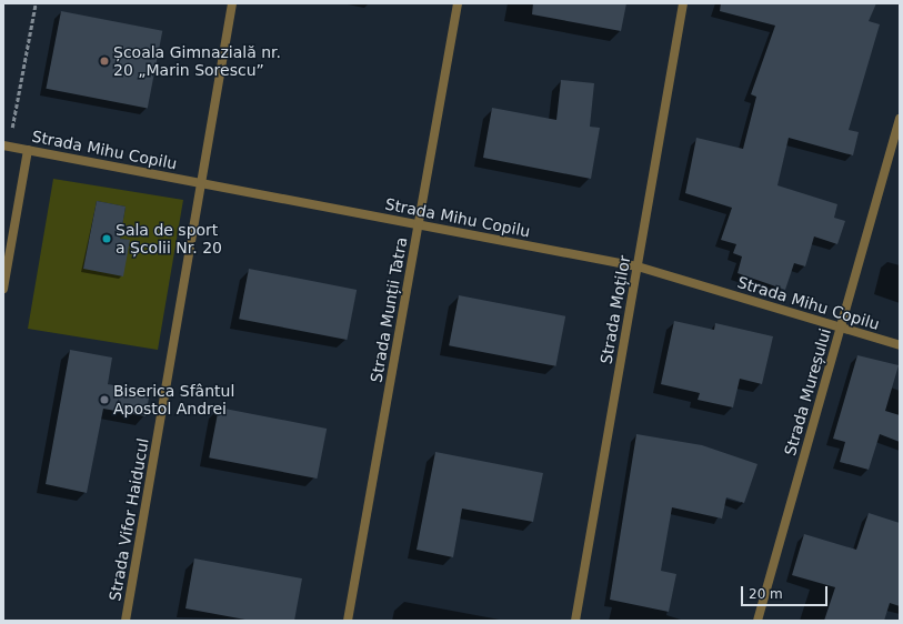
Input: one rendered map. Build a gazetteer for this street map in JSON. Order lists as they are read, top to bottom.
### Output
{
  "streets": {
    "street": [
      "Strada Mihu Copilu",
      "Strada Munții Tatra",
      "Strada Moților",
      "Strada Mureșului",
      "Strada Vifor Haiducul"
    ]
  },
  "crossings": [
    ["Strada Mihu Copilu", "Strada Munții Tatra"],
    ["Strada Mihu Copilu", "Strada Moților"],
    ["Strada Mihu Copilu", "Strada Mureșului"],
    ["Strada Mihu Copilu", "Strada Vifor Haiducul"]
  ],
  "places": ["Școala Gimnazială nr. 20 „Marin Sorescu”", "Sala de sport a Școlii Nr. 20", "Biserica Sfântul Apostol Andrei"],
  "scale_bar": "20 m"
}
